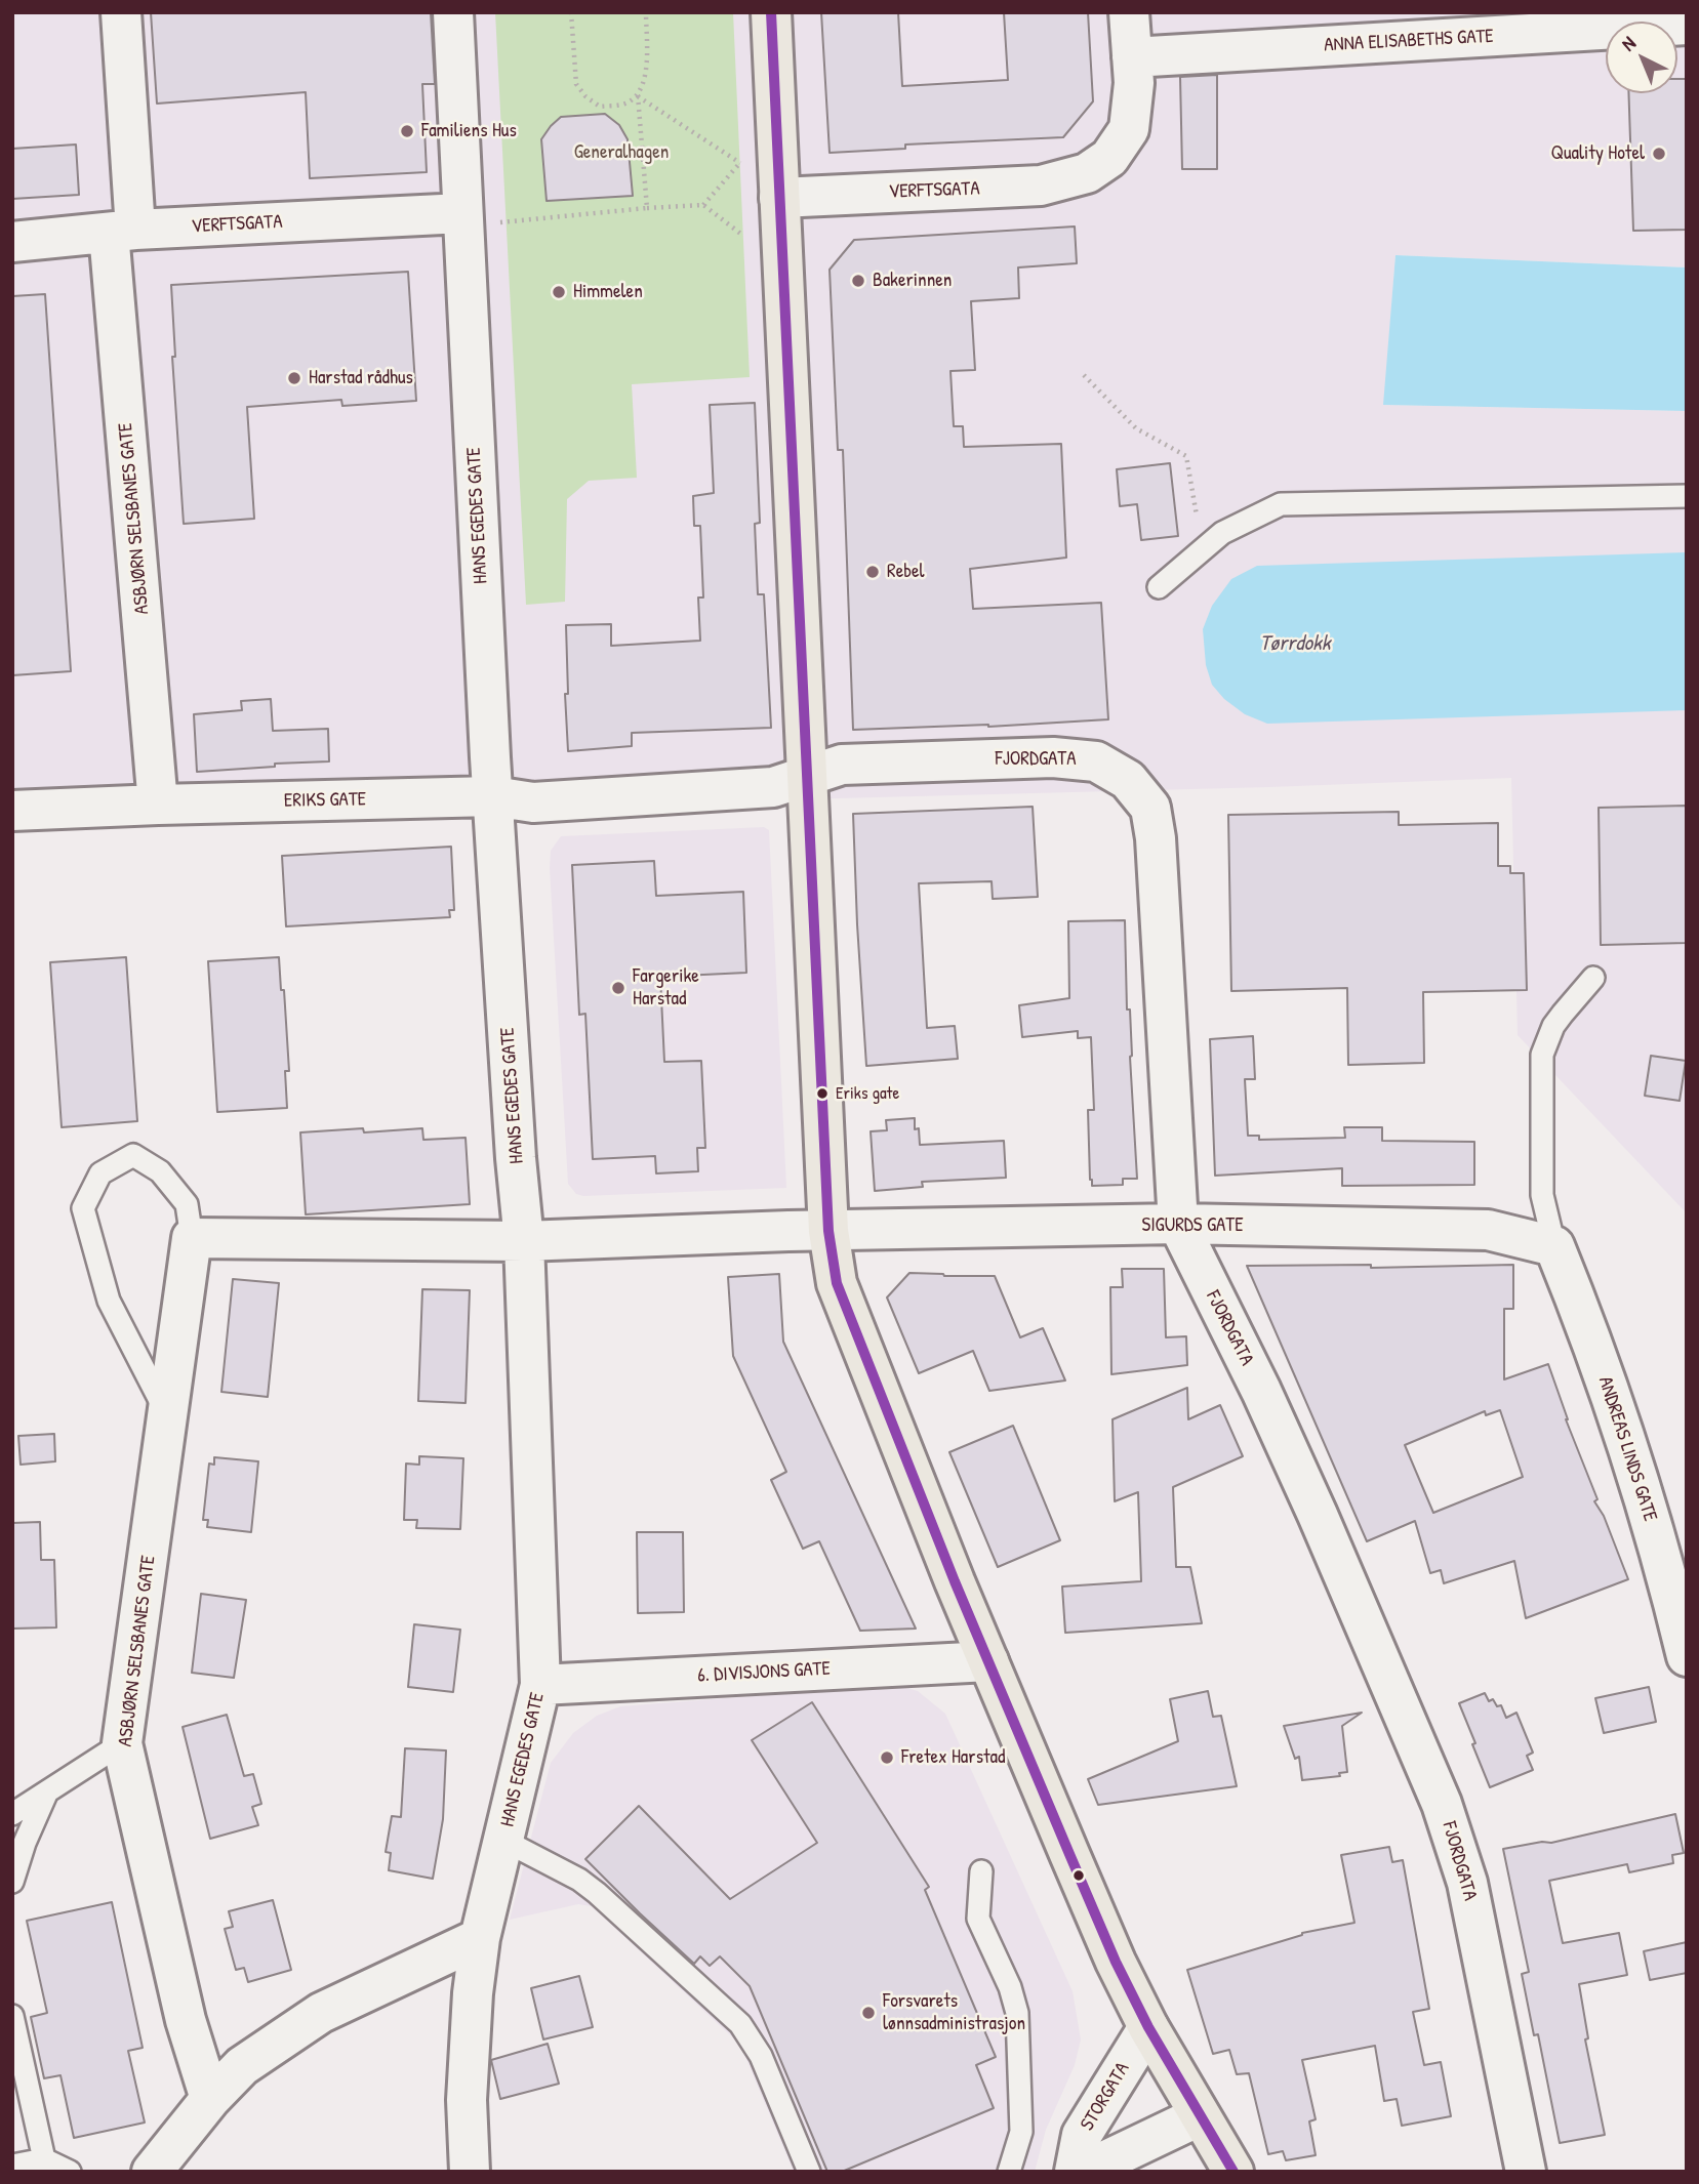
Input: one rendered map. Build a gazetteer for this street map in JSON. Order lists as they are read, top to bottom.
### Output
{
  "streets": {
    "street": [
      "ANNA ELISABETHS GATE",
      "VERFTSGATA",
      "HANS EGEDES GATE",
      "ASBJØRN SELSBANES GATE",
      "FJORDGATA",
      "ERIKS GATE",
      "SIGURDS GATE",
      "ANDREAS LINDS GATE",
      "6. DIVISJONS GATE",
      "STORGATA"
    ]
  },
  "crossings": [
    ["ANNA ELISABETHS GATE", "VERFTSGATA"],
    ["VERFTSGATA", "HANS EGEDES GATE"],
    ["VERFTSGATA", "ASBJØRN SELSBANES GATE"],
    ["HANS EGEDES GATE", "ERIKS GATE"],
    ["HANS EGEDES GATE", "SIGURDS GATE"],
    ["HANS EGEDES GATE", "6. DIVISJONS GATE"],
    ["ASBJØRN SELSBANES GATE", "ERIKS GATE"],
    ["ASBJØRN SELSBANES GATE", "SIGURDS GATE"],
    ["FJORDGATA", "ERIKS GATE"],
    ["FJORDGATA", "SIGURDS GATE"],
    ["SIGURDS GATE", "ANDREAS LINDS GATE"]
  ],
  "water": ["Tørrdokk"],
  "parks": ["Generalhagen"],
  "places": [
    "Familiens Hus",
    "Quality Hotel",
    "Bakerinnen",
    "Himmelen",
    "Harstad rådhus",
    "Rebel",
    "Fargerike Harstad",
    "Eriks gate",
    "Fretex Harstad",
    "Forsvarets lønnsadministrasjon"
  ],
  "north": "top left"
}
